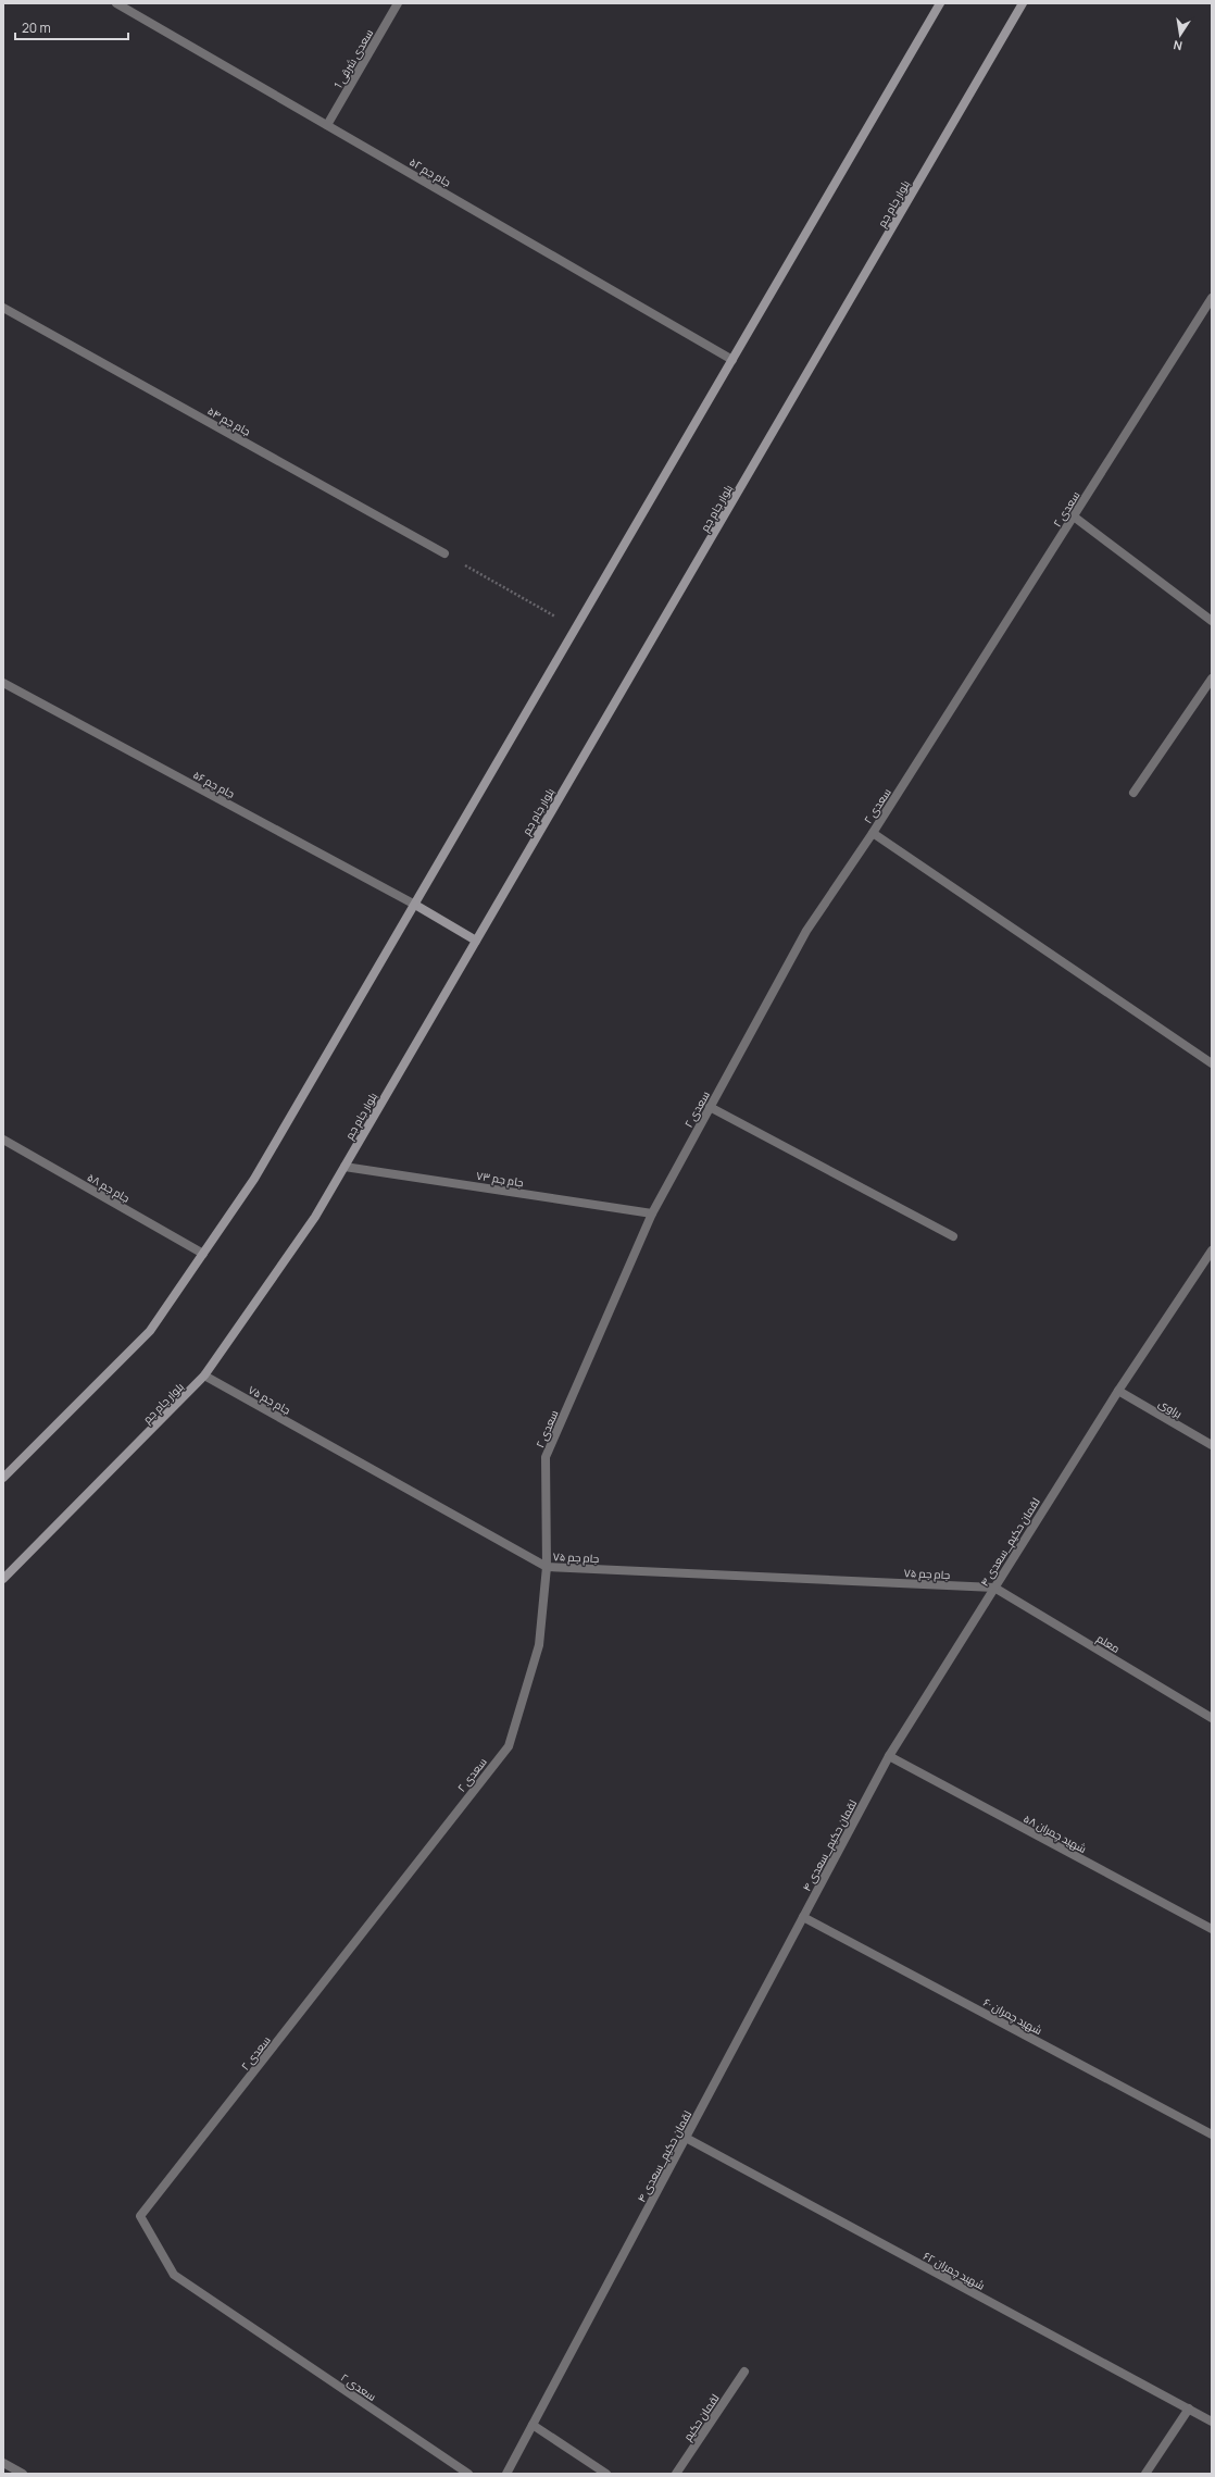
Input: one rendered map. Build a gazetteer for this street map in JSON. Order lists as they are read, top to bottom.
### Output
{
  "streets": {
    "main road": ["بلوار جام جم"],
    "street": [
      "سعدی شرقی 1",
      "جام جم ۵۲",
      "جام جم ۵۴",
      "سعدی ۲",
      "جام جم ۵۶",
      "جام جم ۷۳",
      "جام جم ۵۸",
      "جام جم ۷۵",
      "براوی",
      "لقمان حکیم_سعدی ۴",
      "معلم",
      "شهید چمران ۵۸",
      "شهید چمران ۶۰",
      "شهید چمران ۶۲",
      "لقمان حکیم"
    ]
  },
  "crossings": [
    ["سعدی شرقی 1", "جام جم ۵۲"],
    ["بلوار جام جم", "جام جم ۷۳"],
    ["بلوار جام جم", "جام جم ۷۵"],
    ["سعدی ۲", "جام جم ۷۳"],
    ["سعدی ۲", "جام جم ۷۵"],
    ["جام جم ۷۵", "لقمان حکیم_سعدی ۴"],
    ["جام جم ۷۵", "معلم"],
    ["براوی", "لقمان حکیم_سعدی ۴"],
    ["لقمان حکیم_سعدی ۴", "معلم"],
    ["لقمان حکیم_سعدی ۴", "شهید چمران ۵۸"],
    ["لقمان حکیم_سعدی ۴", "شهید چمران ۶۰"],
    ["لقمان حکیم_سعدی ۴", "شهید چمران ۶۲"]
  ],
  "scale_bar": "20 m",
  "north": "bottom"
}
